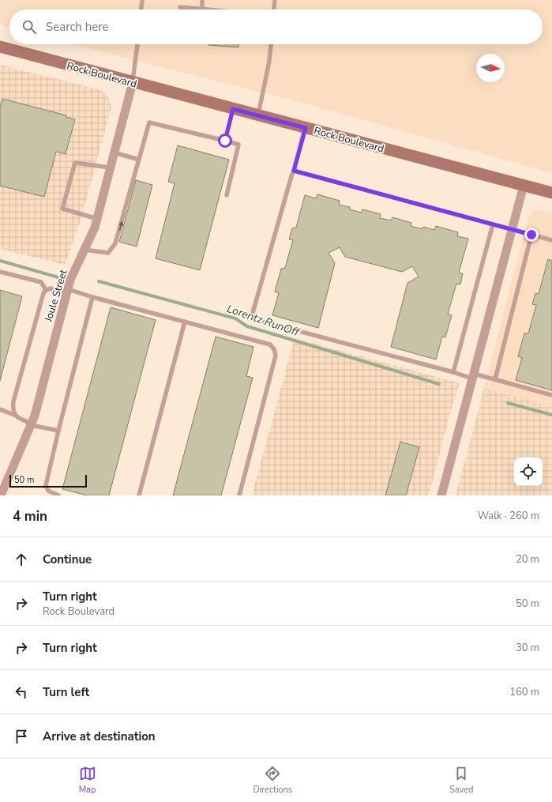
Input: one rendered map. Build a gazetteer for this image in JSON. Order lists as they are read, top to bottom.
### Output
{
  "streets": {
    "main road": ["Rock Boulevard"],
    "street": ["Joule Street"]
  },
  "crossings": [
    ["Rock Boulevard", "Joule Street"]
  ],
  "water": ["Lorentz RunOff"],
  "scale_bar": "50 m",
  "north": "right",
  "page": {
    "search": "Search here",
    "scale": "50 m",
    "heading": ["4 min", "Walk · 260 m"],
    "list": [
      ["Continue", "20 m"],
      ["Turn right", "Rock Boulevard", "50 m"],
      ["Turn right", "30 m"],
      ["Turn left", "160 m"],
      "Arrive at destination"
    ],
    "nav": ["Map", "Directions", "Saved"]
  }
}
